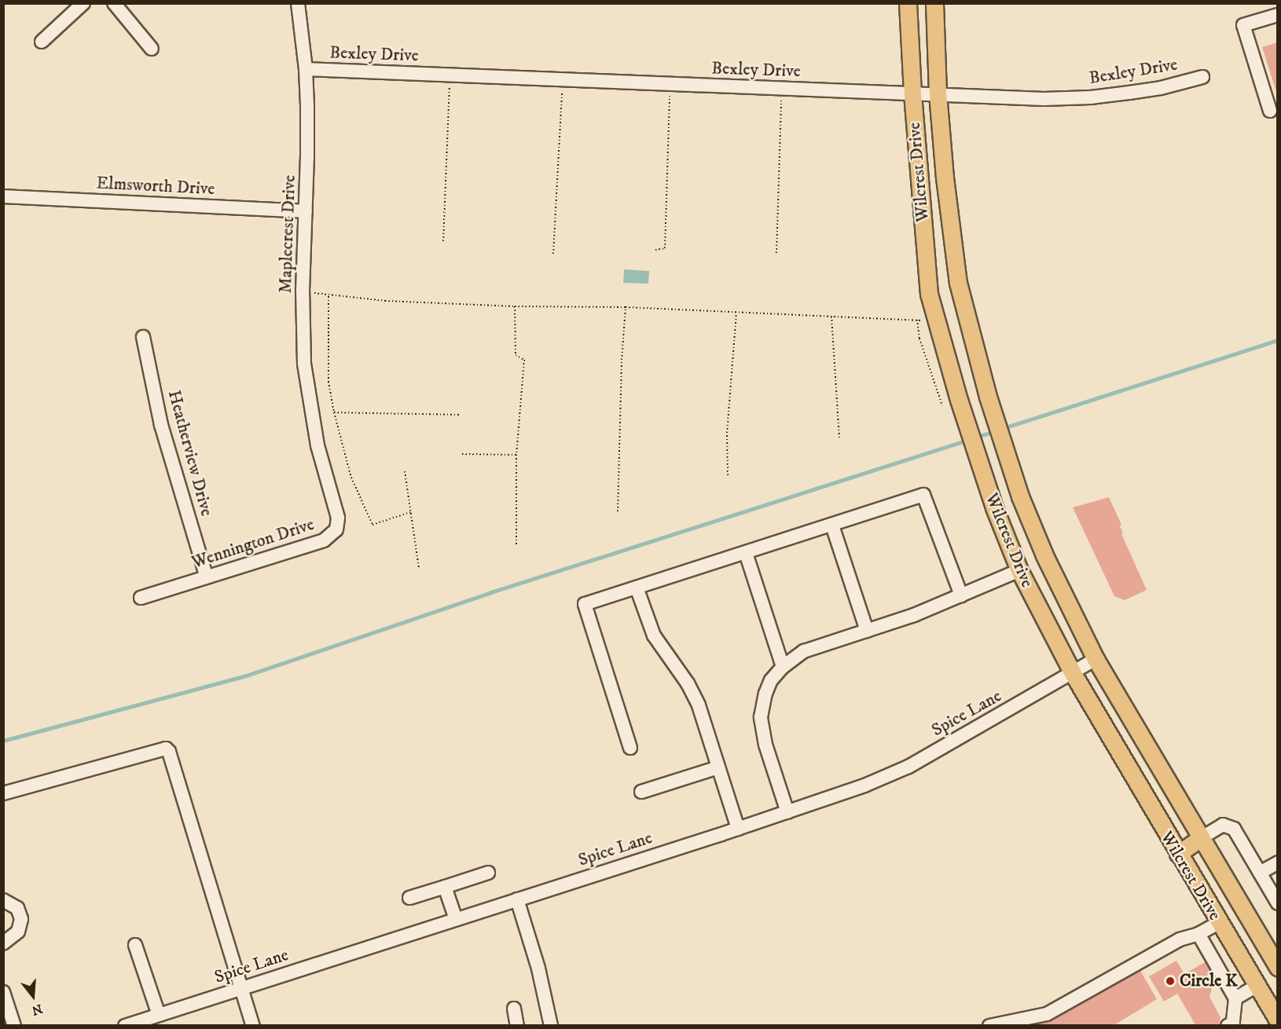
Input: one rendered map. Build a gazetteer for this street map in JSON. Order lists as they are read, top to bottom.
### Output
{
  "streets": {
    "main road": ["Wilcrest Drive"],
    "street": [
      "Bexley Drive",
      "Elmsworth Drive",
      "Maplecrest Drive",
      "Heatherview Drive",
      "Wennington Drive",
      "Spice Lane"
    ]
  },
  "crossings": [
    ["Bexley Drive", "Wilcrest Drive"],
    ["Bexley Drive", "Maplecrest Drive"],
    ["Wilcrest Drive", "Spice Lane"],
    ["Elmsworth Drive", "Maplecrest Drive"],
    ["Maplecrest Drive", "Wennington Drive"],
    ["Heatherview Drive", "Wennington Drive"]
  ],
  "places": ["Circle K"],
  "north": "bottom"
}
